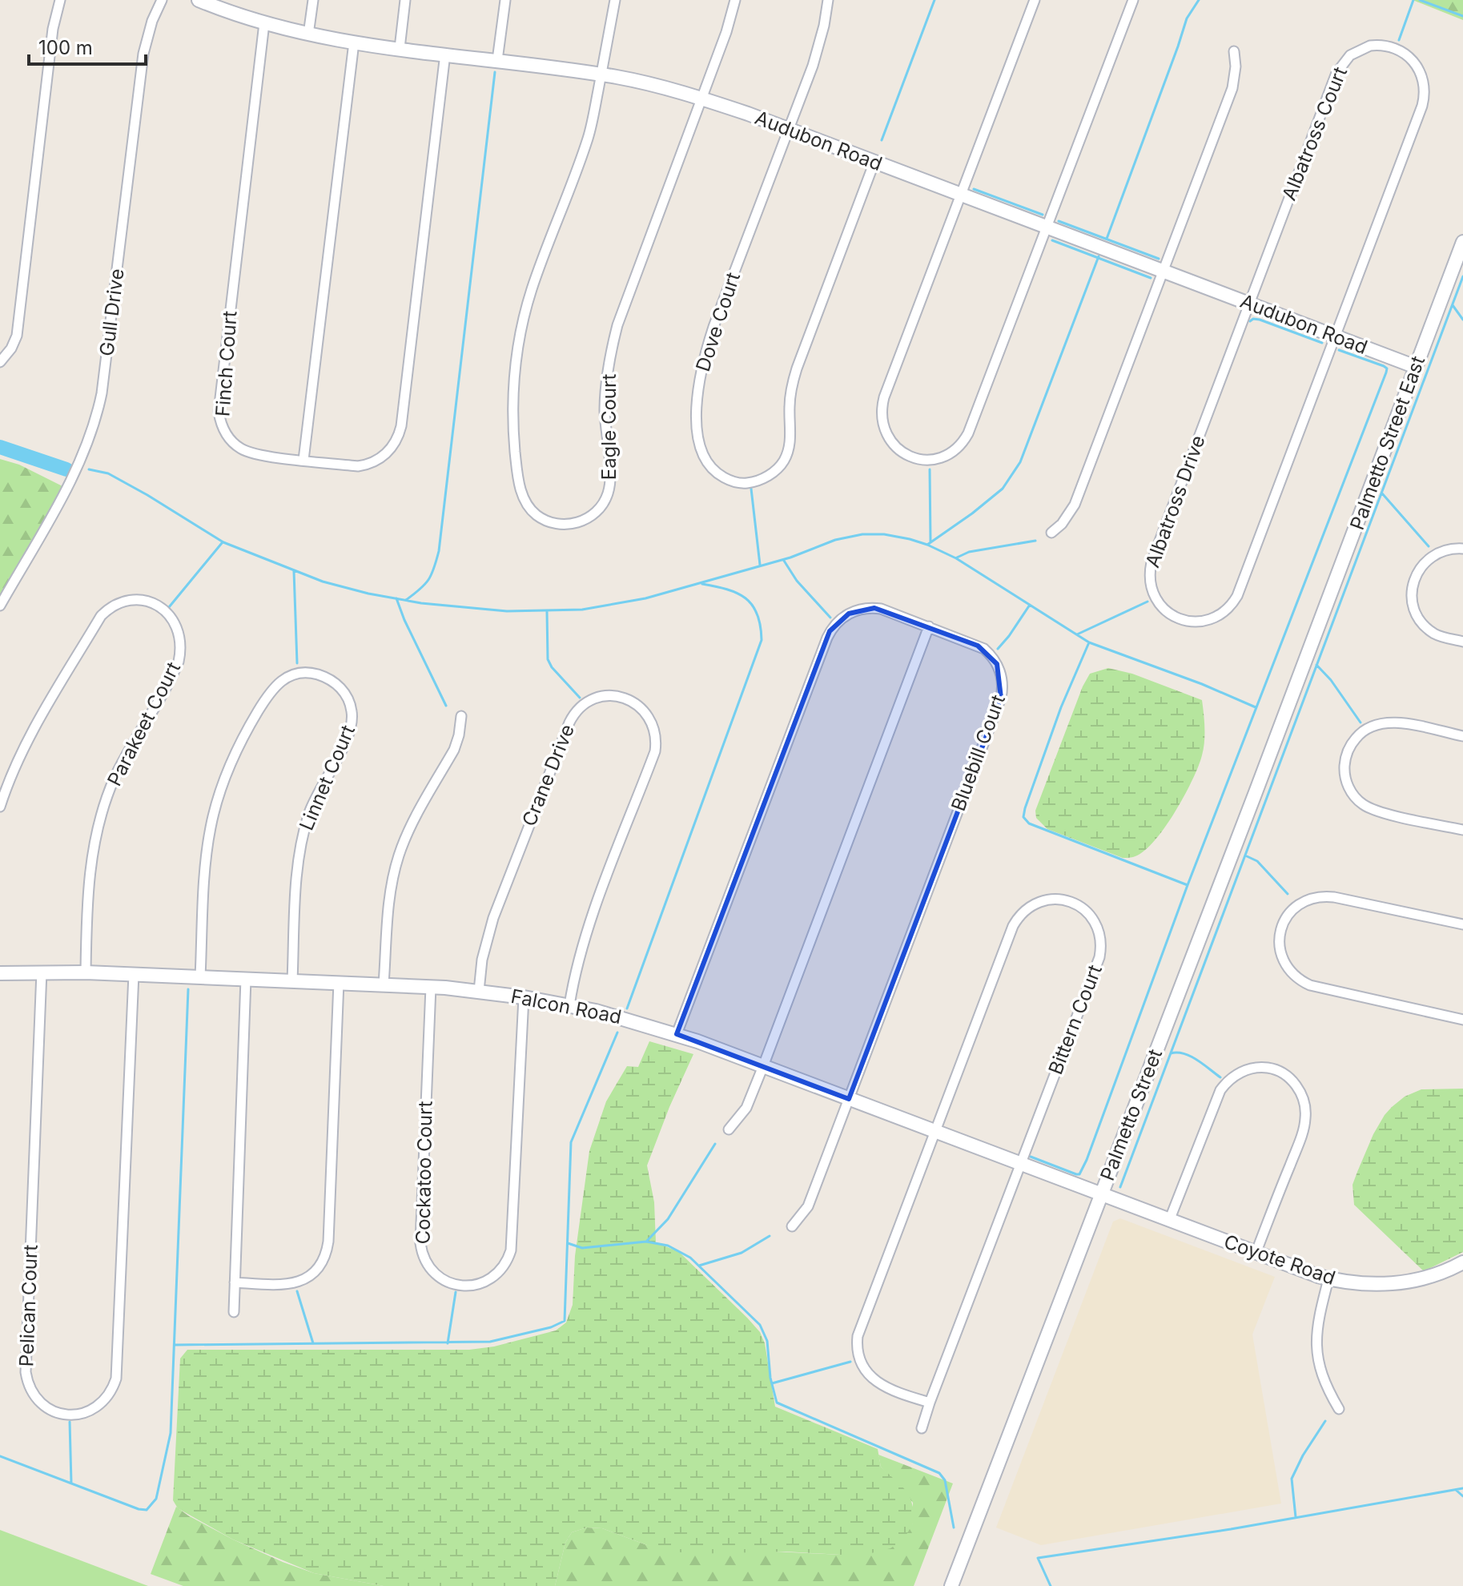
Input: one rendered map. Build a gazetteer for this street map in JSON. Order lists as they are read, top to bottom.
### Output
{
  "streets": {
    "street": [
      "Albatross Court",
      "Audubon Road",
      "Gull Drive",
      "Dove Court",
      "Finch Court",
      "Eagle Court",
      "Palmetto Street East",
      "Albatross Drive",
      "Parakeet Court",
      "Bluebill Court",
      "Crane Drive",
      "Linnet Court",
      "Falcon Road",
      "Bittern Court",
      "Palmetto Street",
      "Cockatoo Court",
      "Coyote Road",
      "Pelican Court"
    ]
  },
  "crossings": [
    ["Albatross Court", "Audubon Road"],
    ["Albatross Court", "Albatross Drive"],
    ["Audubon Road", "Dove Court"],
    ["Audubon Road", "Finch Court"],
    ["Audubon Road", "Eagle Court"],
    ["Audubon Road", "Palmetto Street East"],
    ["Audubon Road", "Albatross Drive"],
    ["Palmetto Street East", "Palmetto Street"],
    ["Parakeet Court", "Falcon Road"],
    ["Bluebill Court", "Falcon Road"],
    ["Crane Drive", "Falcon Road"],
    ["Linnet Court", "Falcon Road"],
    ["Falcon Road", "Bittern Court"],
    ["Falcon Road", "Palmetto Street"],
    ["Falcon Road", "Cockatoo Court"],
    ["Falcon Road", "Coyote Road"],
    ["Falcon Road", "Pelican Court"],
    ["Palmetto Street", "Coyote Road"]
  ],
  "scale_bar": "100 m"
}
